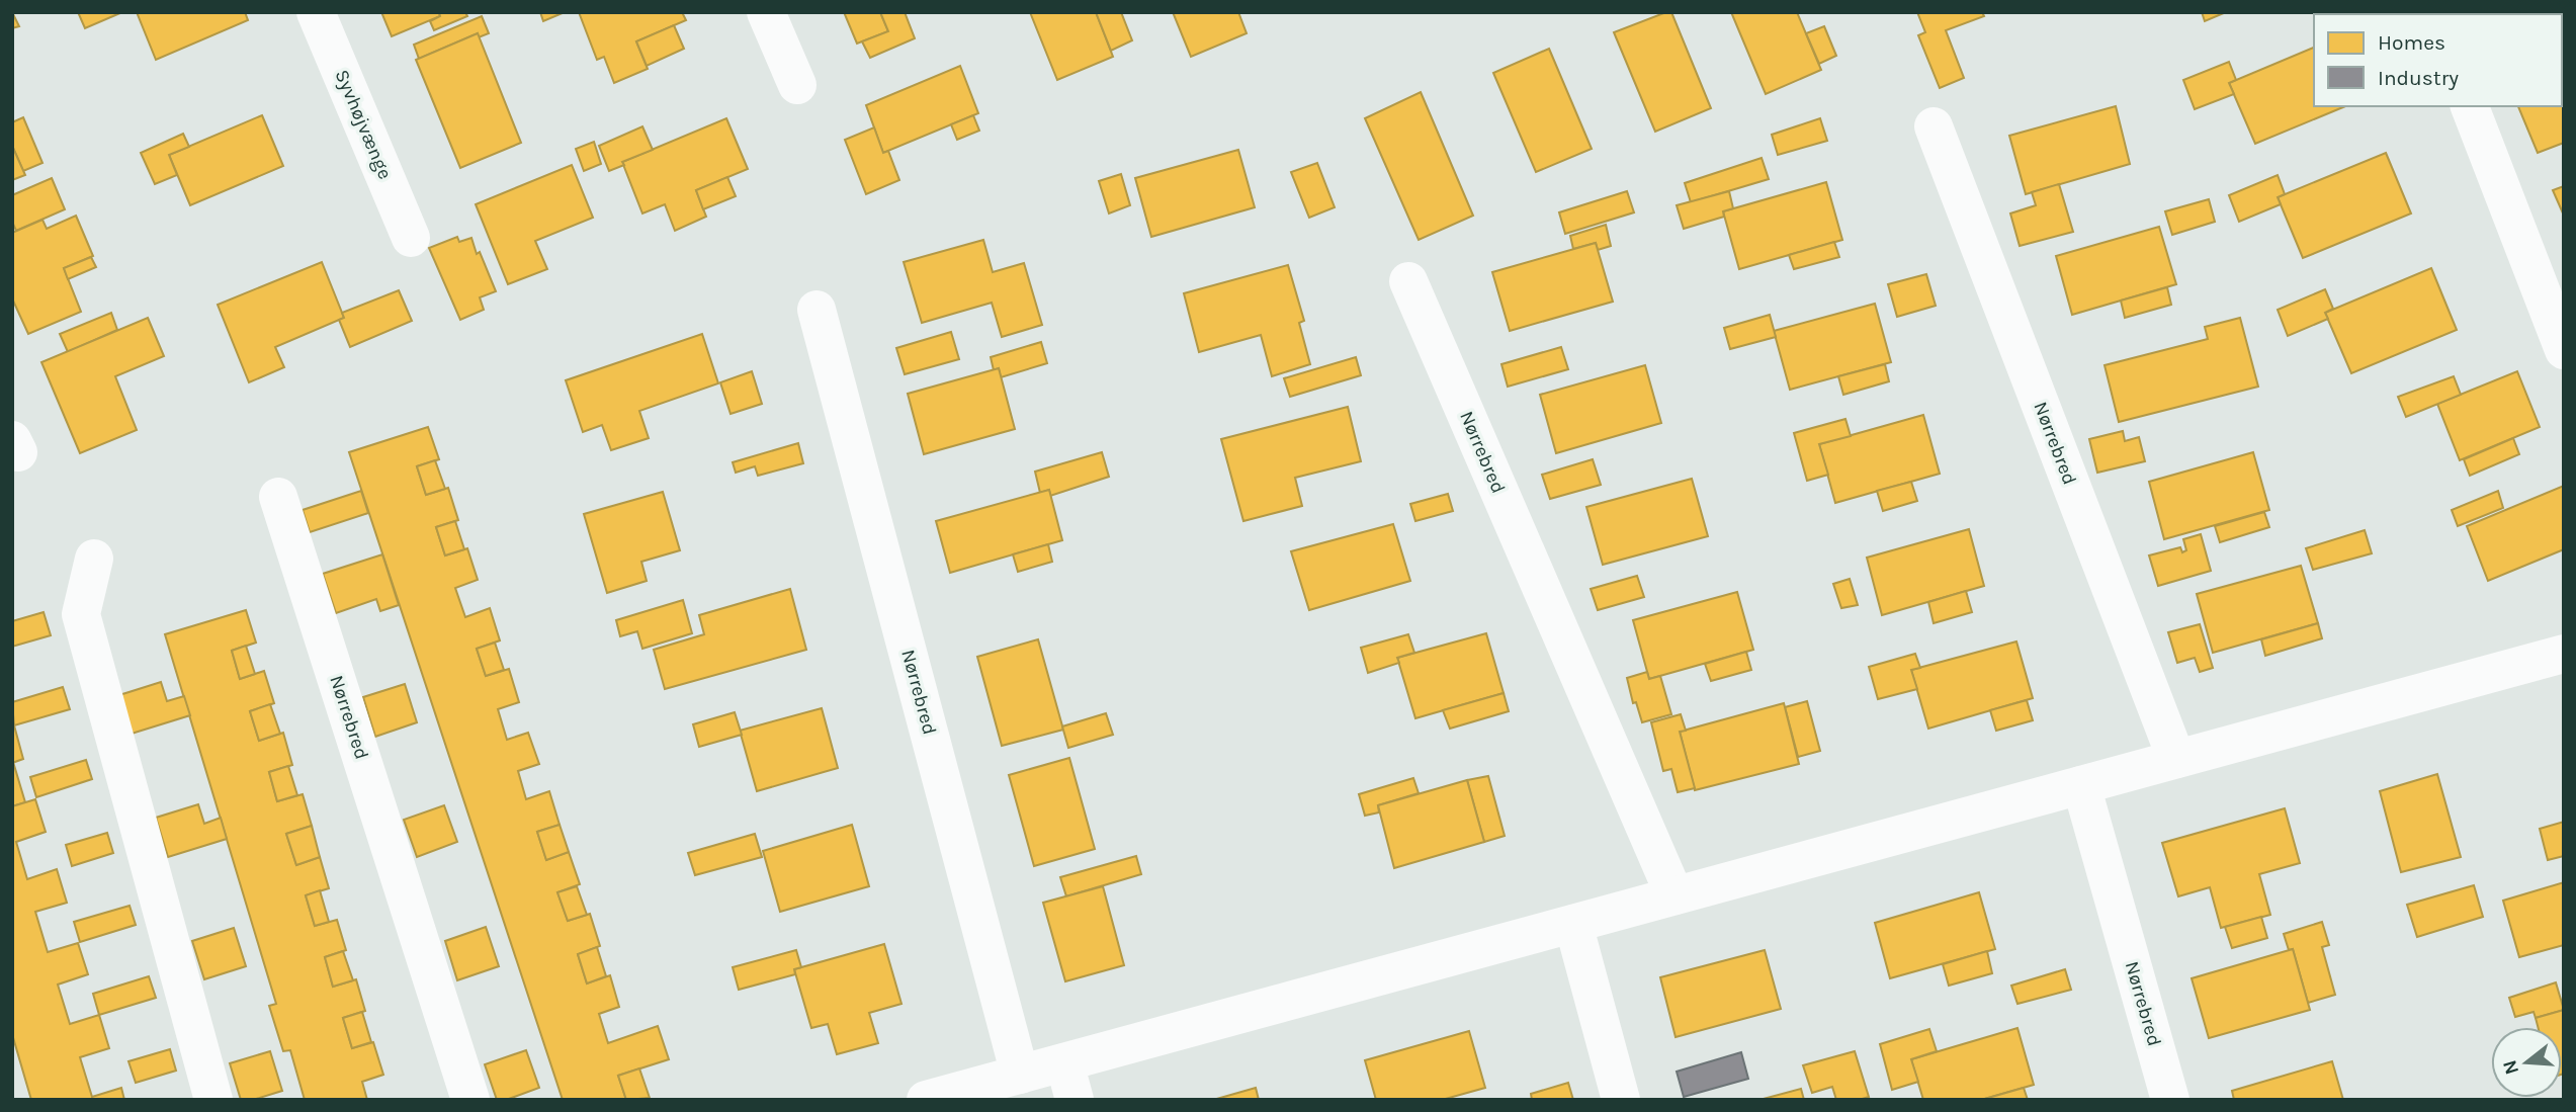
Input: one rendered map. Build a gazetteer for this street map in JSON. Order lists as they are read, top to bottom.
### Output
{
  "streets": {
    "street": ["Syvhøjvænge", "Nørrebred"]
  },
  "legend": ["Homes", "Industry"],
  "north": "left"
}
